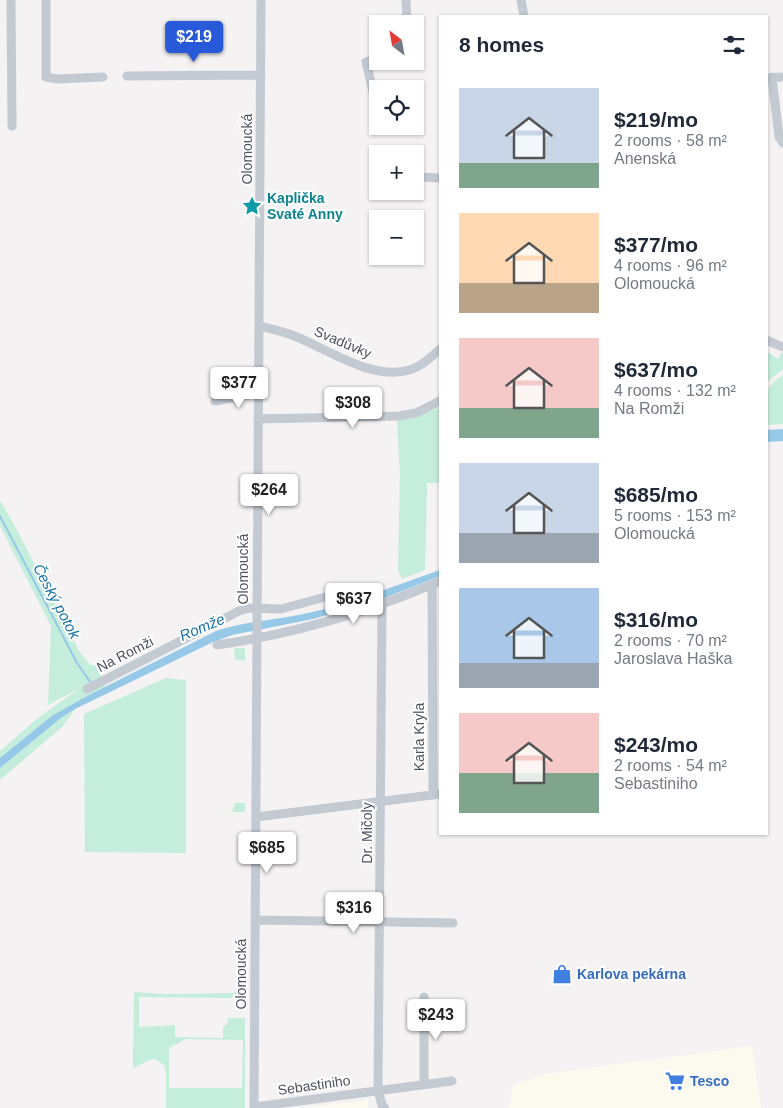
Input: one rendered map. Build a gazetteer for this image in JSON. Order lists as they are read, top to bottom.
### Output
{
  "streets": {
    "street": [
      "Olomoucká",
      "Svadůvky",
      "Na Romži",
      "Karla Kryla",
      "Dr. Mičoly",
      "Sebastiniho"
    ]
  },
  "crossings": [
    ["Olomoucká", "Svadůvky"],
    ["Olomoucká", "Na Romži"],
    ["Olomoucká", "Sebastiniho"],
    ["Dr. Mičoly", "Sebastiniho"]
  ],
  "water": ["Český potok", "Romže"],
  "places": {
    "place": ["Kaplička Svaté Anny"],
    "shop": ["Karlova pekárna"],
    "supermarket": ["Tesco"]
  },
  "north": "top left",
  "page": {
    "map_buttons": ["+", "−"],
    "heading": "8 homes",
    "price": [
      "$219",
      "$377",
      "$308",
      "$264",
      "$637",
      "$685",
      "$316",
      "$243"
    ],
    "list": [
      {
        "name": "$219/mo",
        "note": "2 rooms · 58 m² · Anenská"
      },
      {
        "name": "$377/mo",
        "note": "4 rooms · 96 m² · Olomoucká"
      },
      {
        "name": "$637/mo",
        "note": "4 rooms · 132 m² · Na Romži"
      },
      {
        "name": "$685/mo",
        "note": "5 rooms · 153 m² · Olomoucká"
      },
      {
        "name": "$316/mo",
        "note": "2 rooms · 70 m² · Jaroslava Haška"
      },
      {
        "name": "$243/mo",
        "note": "2 rooms · 54 m² · Sebastiniho"
      }
    ]
  }
}
